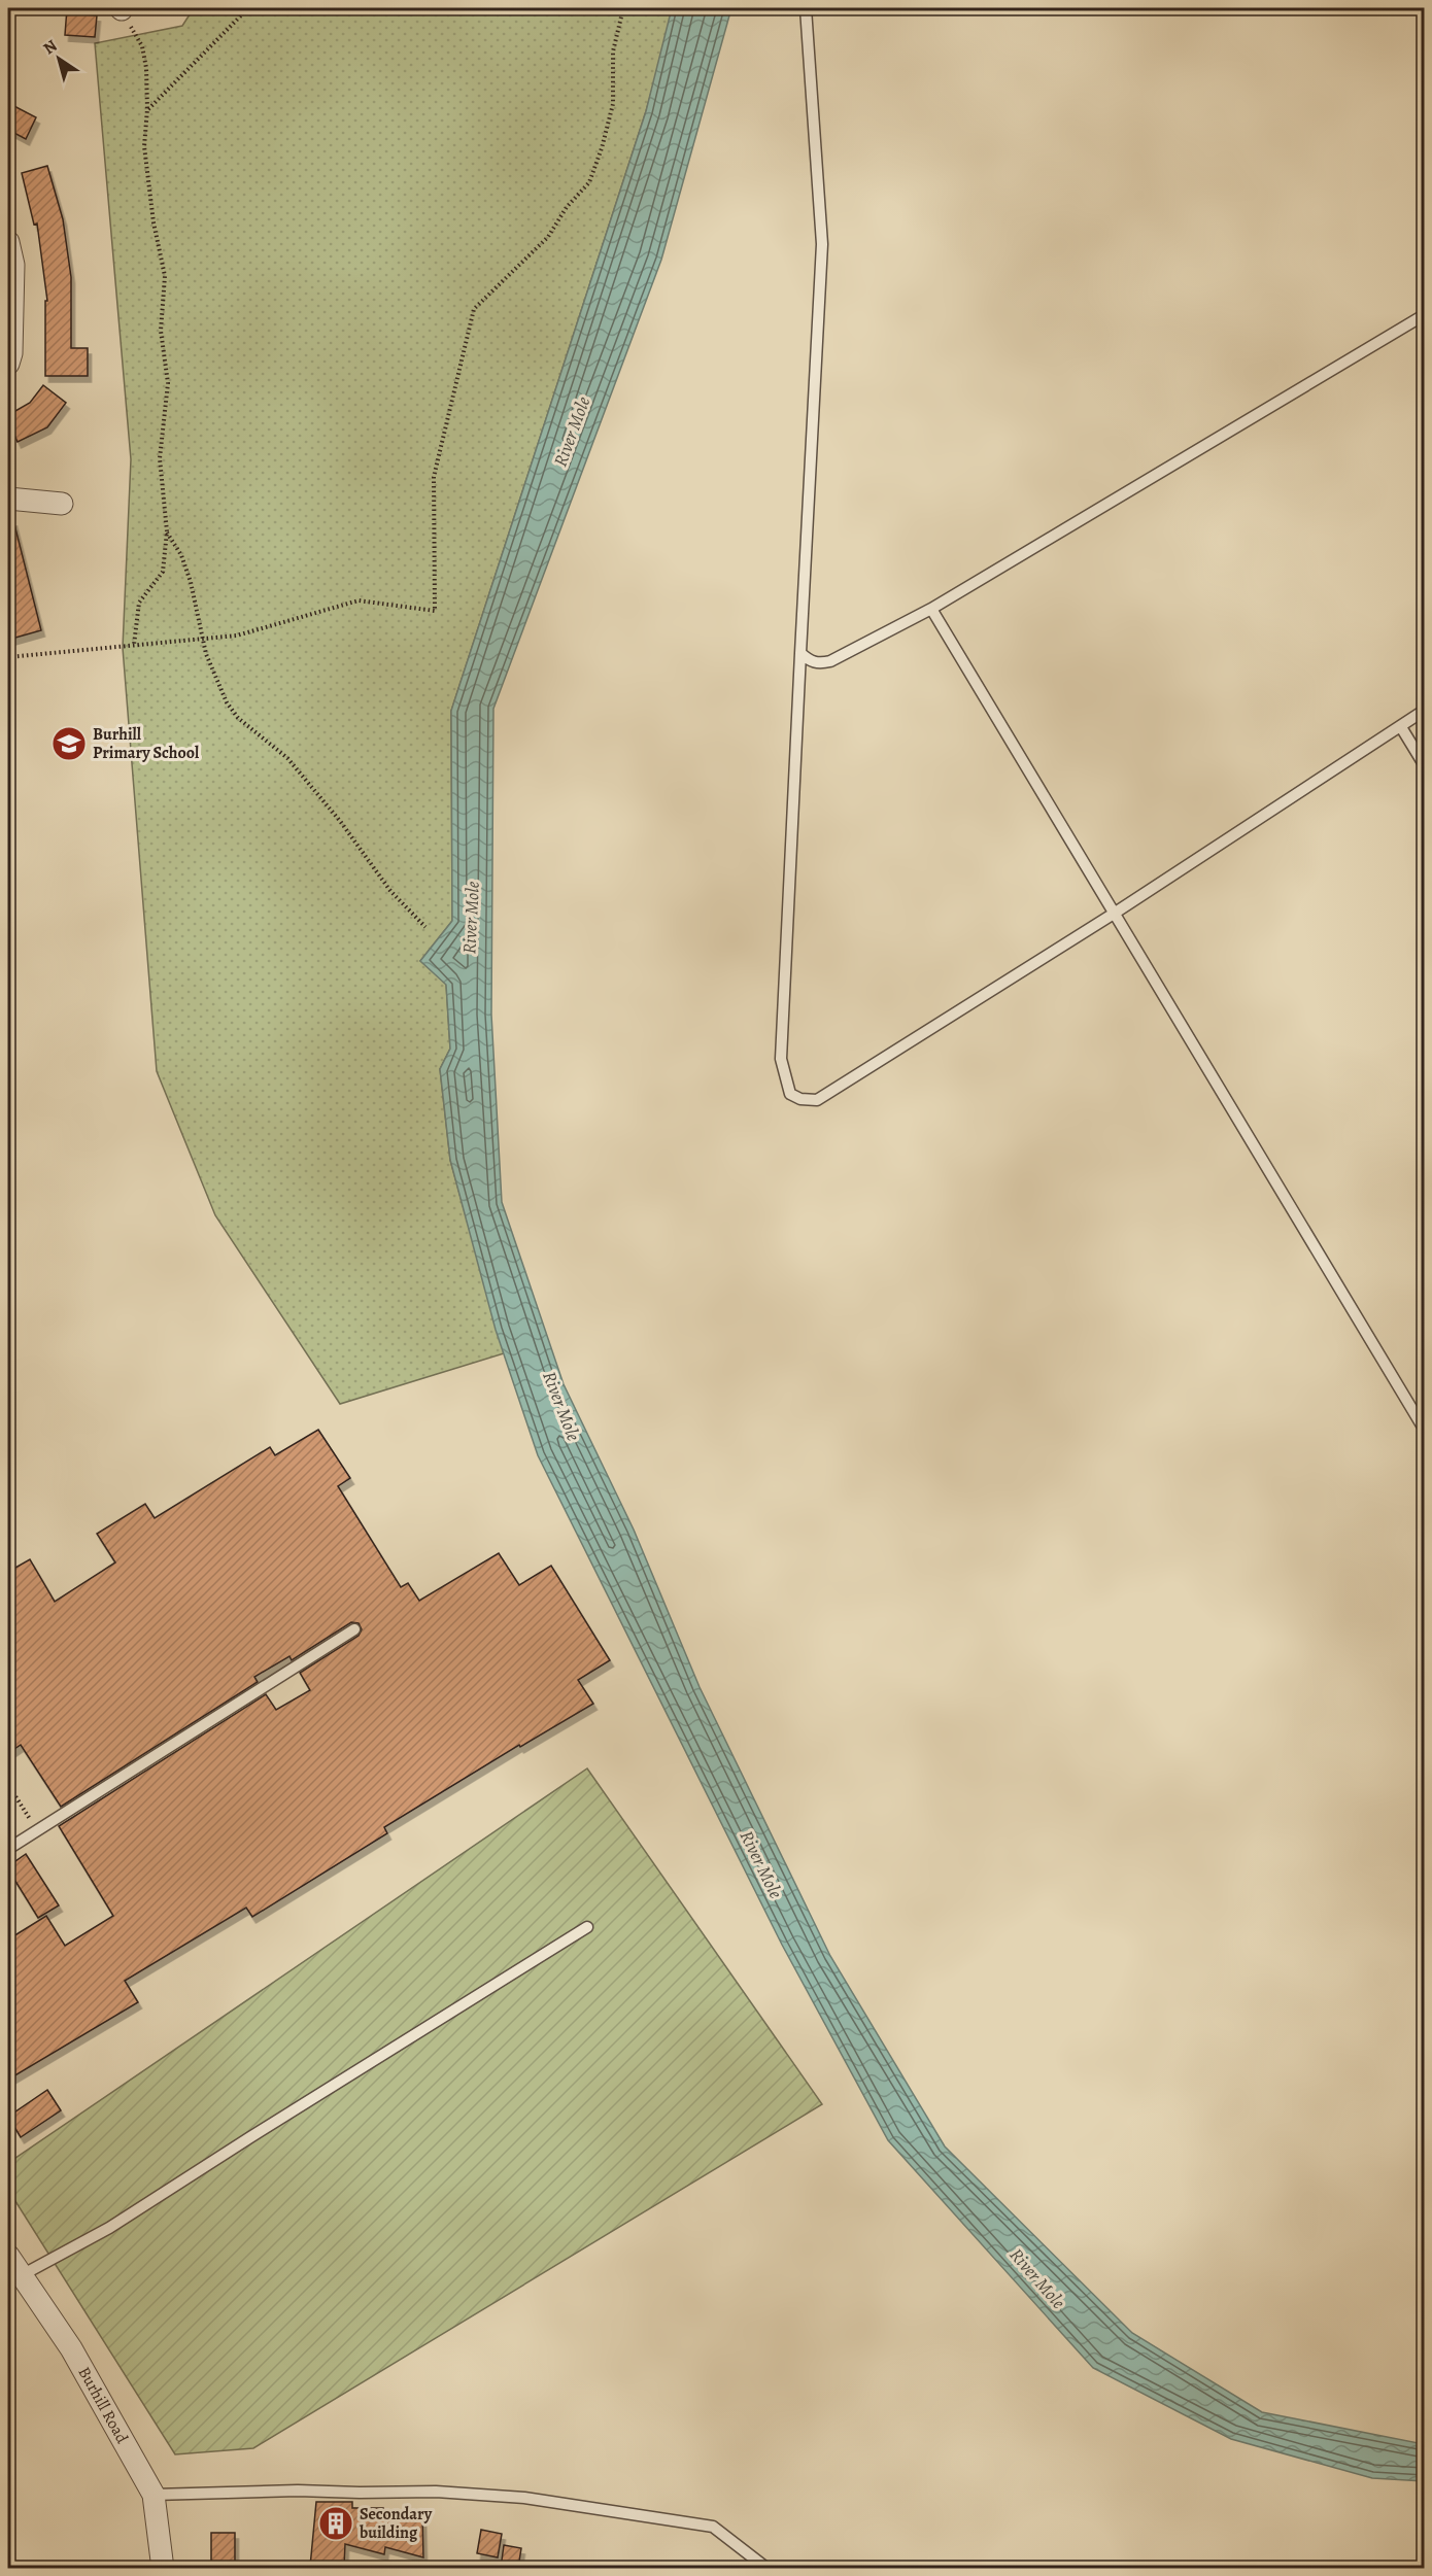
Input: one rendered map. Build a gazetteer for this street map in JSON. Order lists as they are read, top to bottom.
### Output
{
  "streets": {
    "street": ["Burhill Road"]
  },
  "water": ["River Mole"],
  "places": {
    "school or university": ["Burhill Primary School"],
    "building": ["Secondary building"]
  },
  "north": "top left"
}
